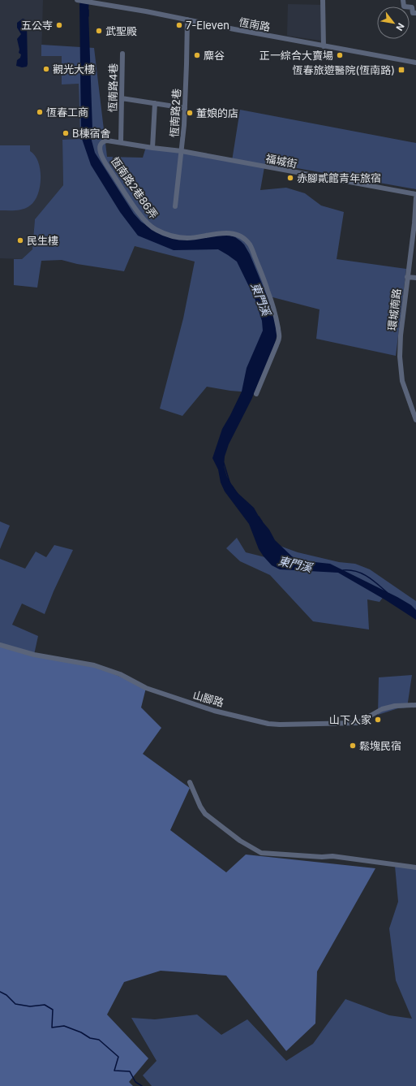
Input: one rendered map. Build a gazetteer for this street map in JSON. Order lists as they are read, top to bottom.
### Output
{
  "streets": {
    "street": [
      "恆南路",
      "恆南路4巷",
      "恆南路2巷",
      "福城街",
      "恆南路2巷86弄",
      "環城南路",
      "山腳路"
    ]
  },
  "crossings": [
    ["恆南路", "恆南路2巷"],
    ["恆南路4巷", "恆南路2巷86弄"],
    ["恆南路2巷", "福城街"],
    ["恆南路2巷", "恆南路2巷86弄"],
    ["福城街", "恆南路2巷86弄"]
  ],
  "water": ["東門溪"],
  "places": {
    "other": [
      "五公寺",
      "7-Eleven",
      "武聖殿",
      "麋谷",
      "正一綜合大賣場",
      "觀光大樓",
      "恆春工商",
      "董娘的店",
      "B棟宿舍",
      "赤腳貳館青年旅宿",
      "民生樓",
      "山下人家",
      "鬆塊民宿"
    ],
    "transit": ["恆春旅遊醫院(恆南路)"]
  },
  "north": "bottom right"
}
